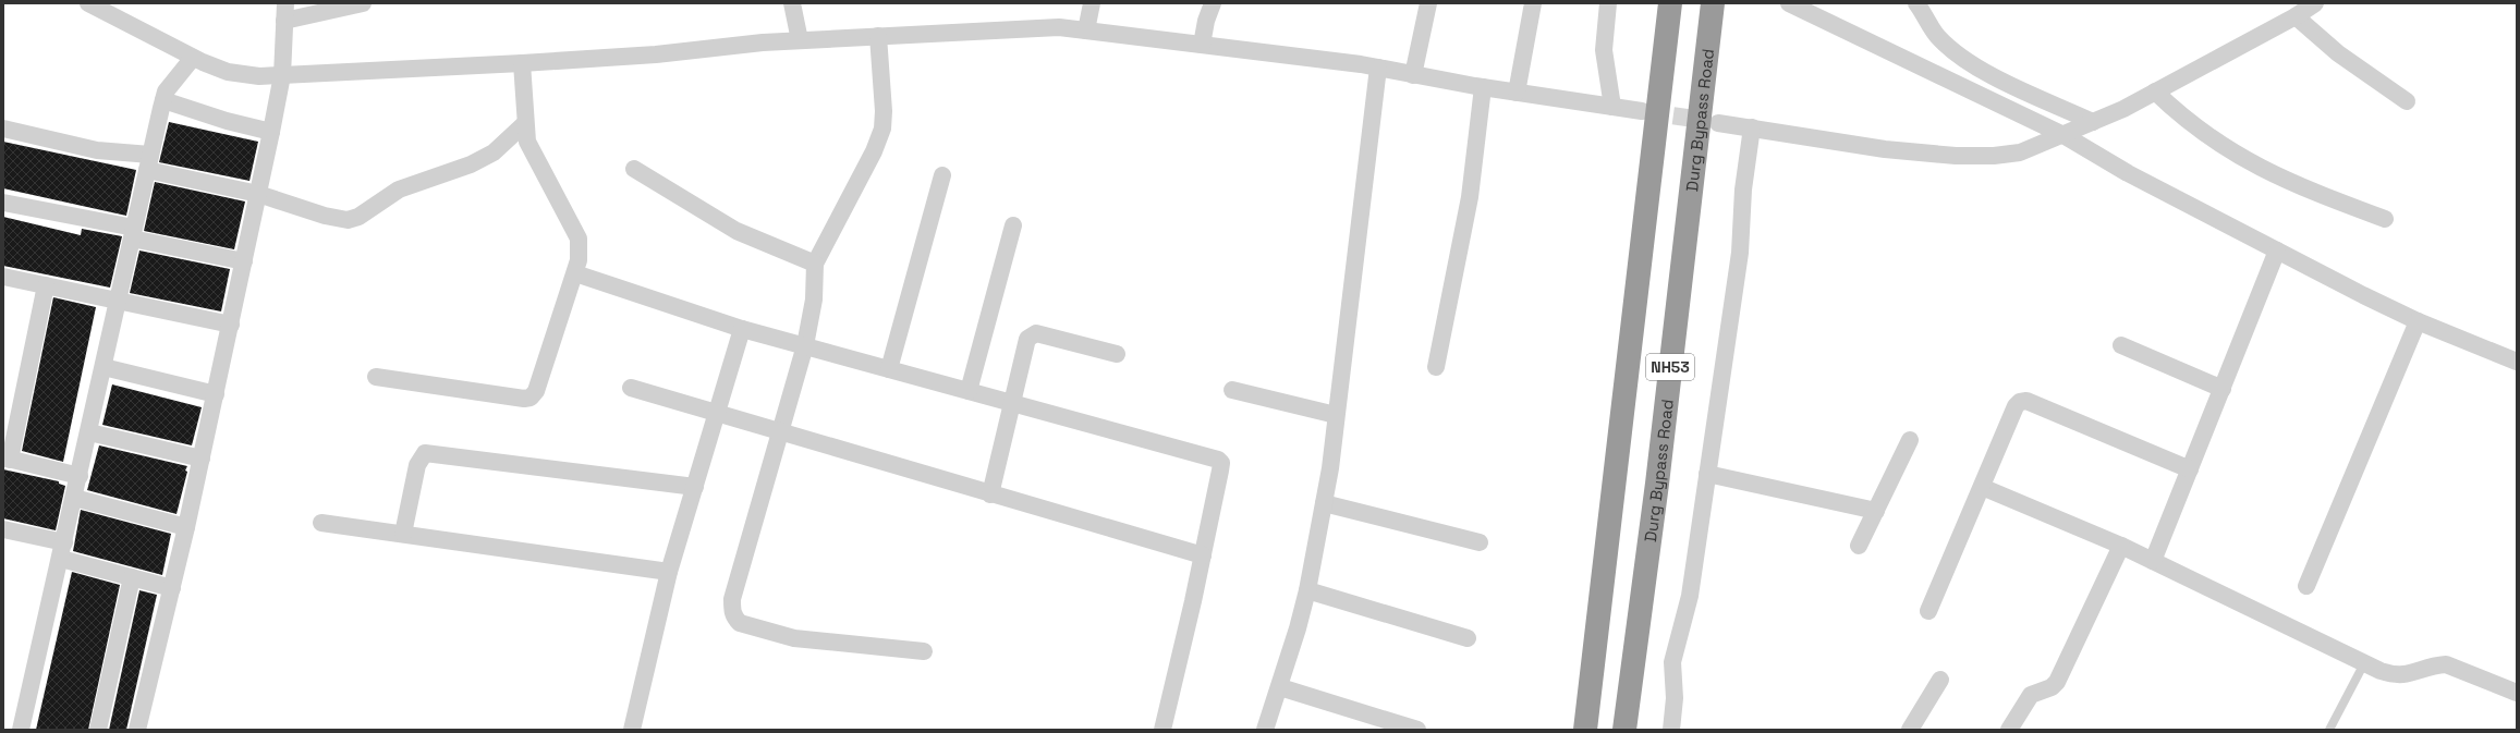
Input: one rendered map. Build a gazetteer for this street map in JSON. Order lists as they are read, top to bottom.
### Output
{
  "streets": {
    "highway": ["Durg Bypass Road", "NH53"]
  }
}
